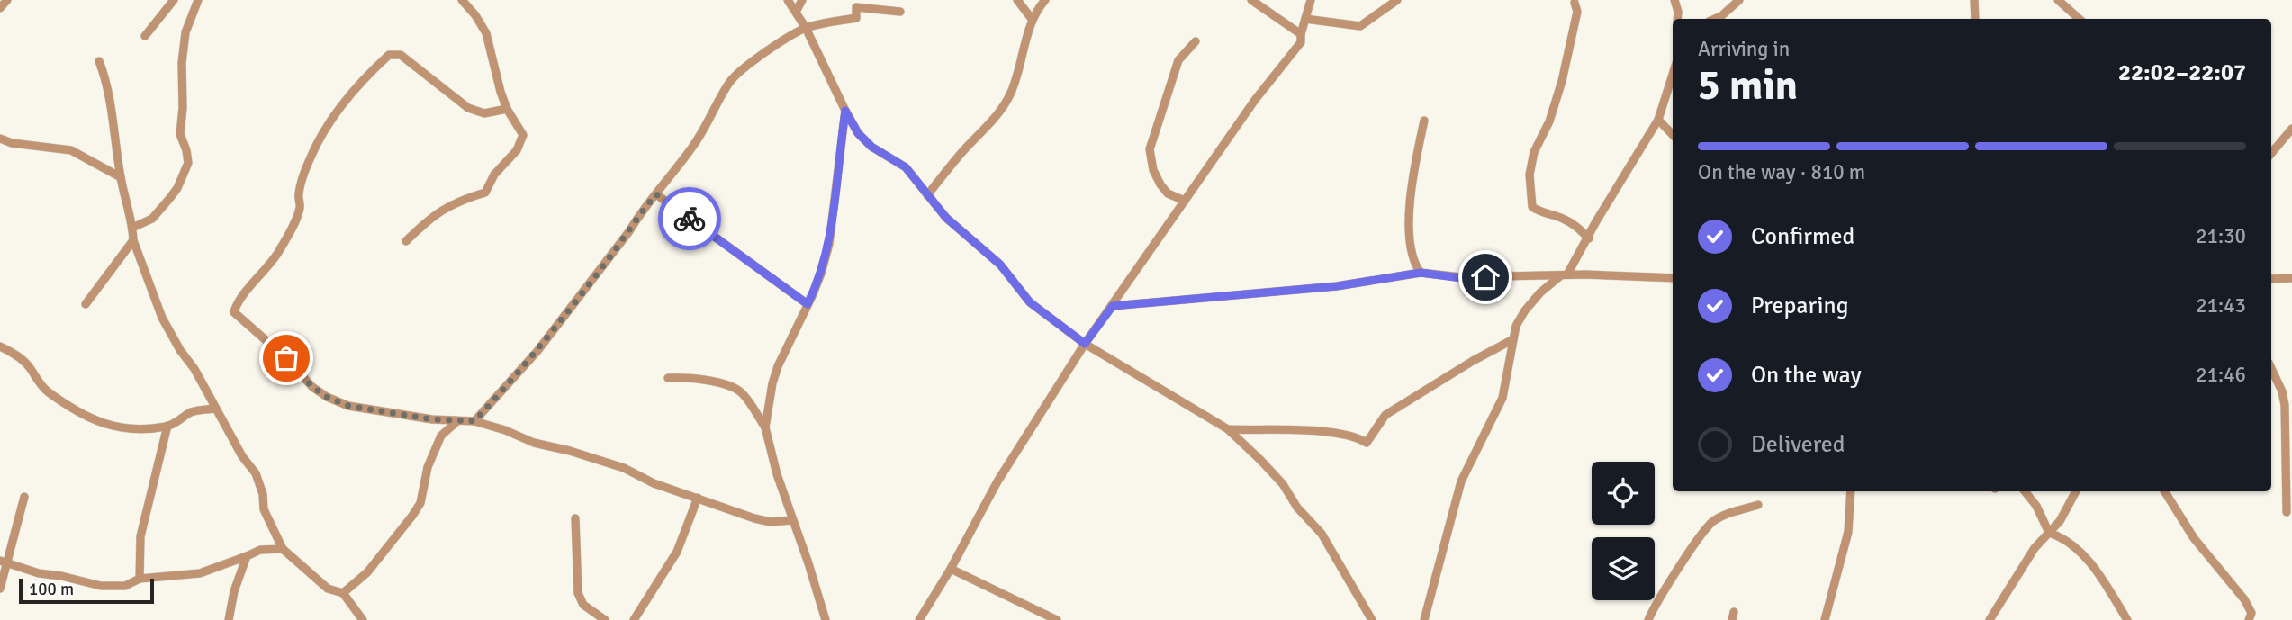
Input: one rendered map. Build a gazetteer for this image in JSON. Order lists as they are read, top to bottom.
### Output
{
  "scale_bar": "100 m",
  "page": {
    "heading": ["5 min", "Arriving in", "22:02–22:07"],
    "bar": "On the way · 810 m",
    "list": [
      ["Confirmed", "21:30"],
      ["Preparing", "21:43"],
      ["On the way", "21:46"],
      "Delivered"
    ],
    "scale": "100 m"
  }
}
